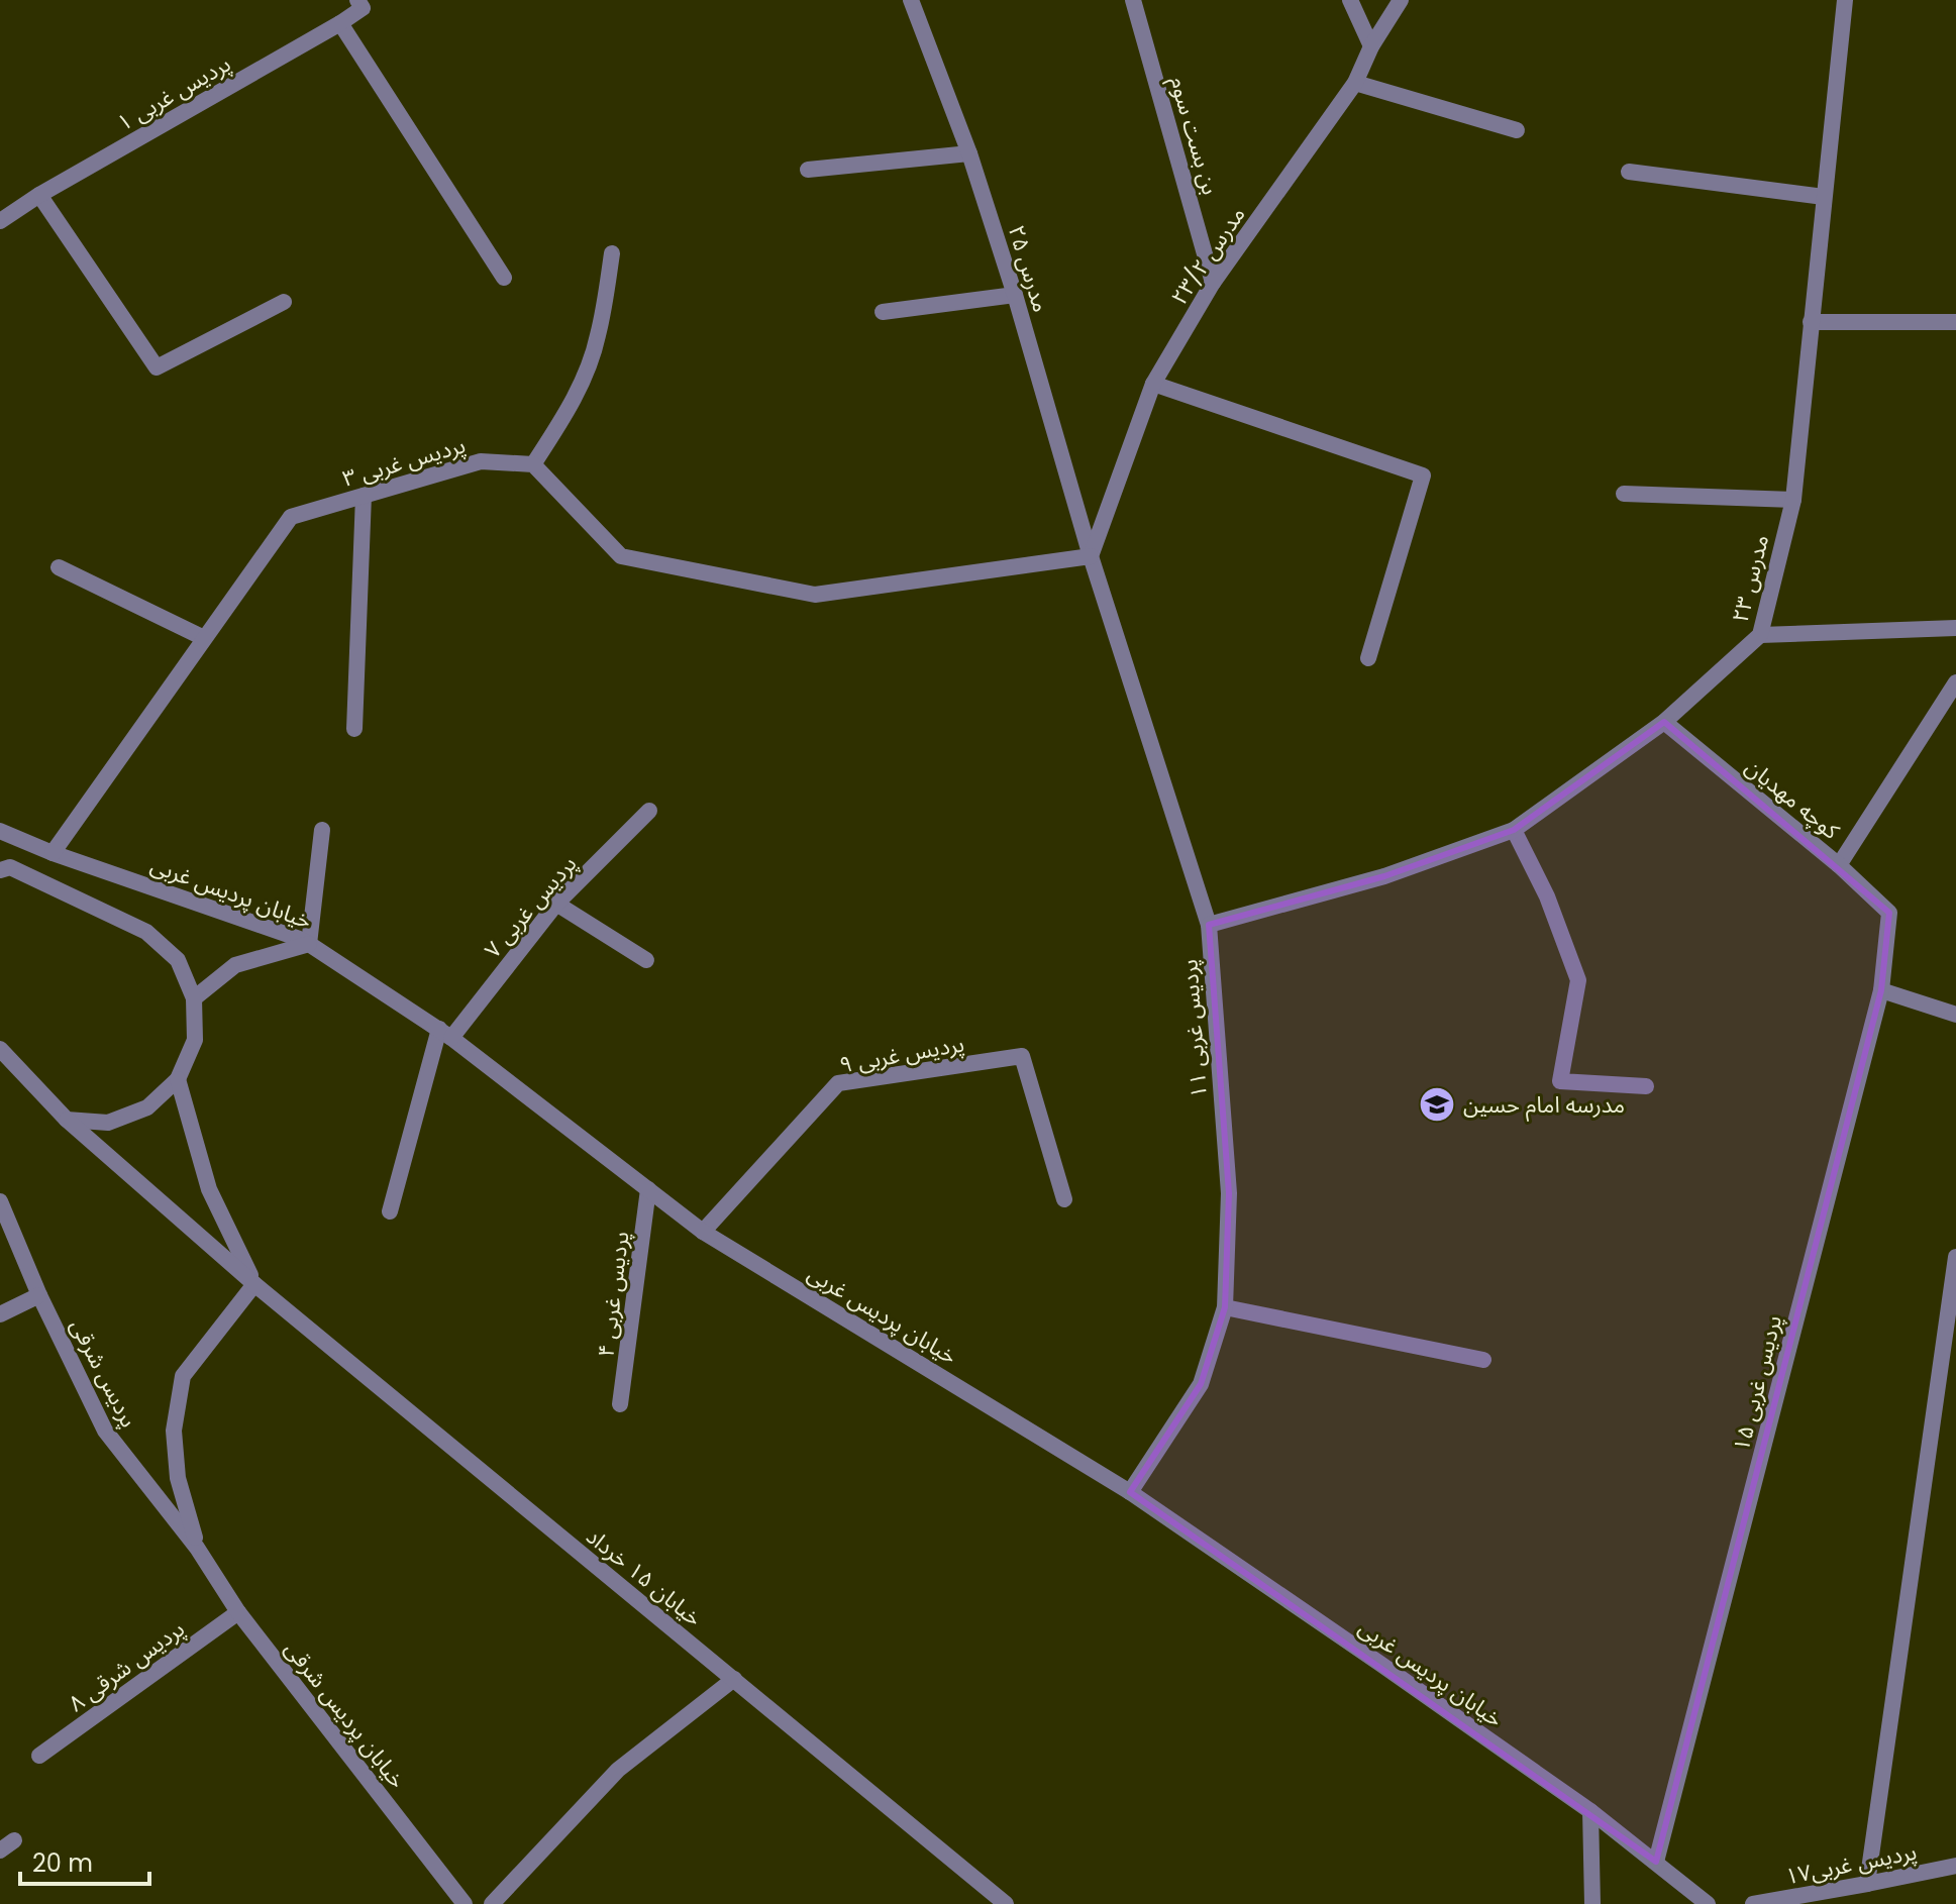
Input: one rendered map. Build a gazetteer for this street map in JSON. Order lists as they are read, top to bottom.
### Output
{
  "streets": {
    "street": [
      "پردیس غربی ۱",
      "بن بست سوم",
      "مدرس ۲۳/۲",
      "مدرس ۲۵",
      "پردیس غربی ۳",
      "مدرس ۲۳",
      "کوچه مهدیان",
      "خیابان پردیس غربی",
      "پردیس غربی ۷",
      "پردیس غربی ۱۱",
      "پردیس غربی ۹",
      "پردیس غربی ۴",
      "پردیس شرقی",
      "پردیس غربی ۱۵",
      "خیابان ۱۵ خرداد",
      "پردیس شرقی ۸",
      "خیابان پردیس شرقی",
      "پردیس غربی۱۷"
    ]
  },
  "crossings": [
    ["بن بست سوم", "مدرس ۲۳/۲"],
    ["مدرس ۲۳/۲", "مدرس ۲۵"],
    ["مدرس ۲۳/۲", "پردیس غربی ۱۱"],
    ["مدرس ۲۵", "پردیس غربی ۱۱"],
    ["پردیس غربی ۳", "خیابان پردیس غربی"],
    ["مدرس ۲۳", "کوچه مهدیان"],
    ["مدرس ۲۳", "پردیس غربی ۱۱"],
    ["کوچه مهدیان", "پردیس غربی ۱۵"],
    ["خیابان پردیس غربی", "پردیس غربی ۷"],
    ["خیابان پردیس غربی", "پردیس غربی ۱۱"],
    ["خیابان پردیس غربی", "پردیس غربی ۹"],
    ["خیابان پردیس غربی", "پردیس غربی ۴"],
    ["خیابان پردیس غربی", "پردیس غربی ۱۵"],
    ["پردیس شرقی", "خیابان پردیس شرقی"],
    ["پردیس شرقی ۸", "خیابان پردیس شرقی"]
  ],
  "places": {
    "school or university": ["مدرسه امام حسین"]
  },
  "scale_bar": "20 m"
}
